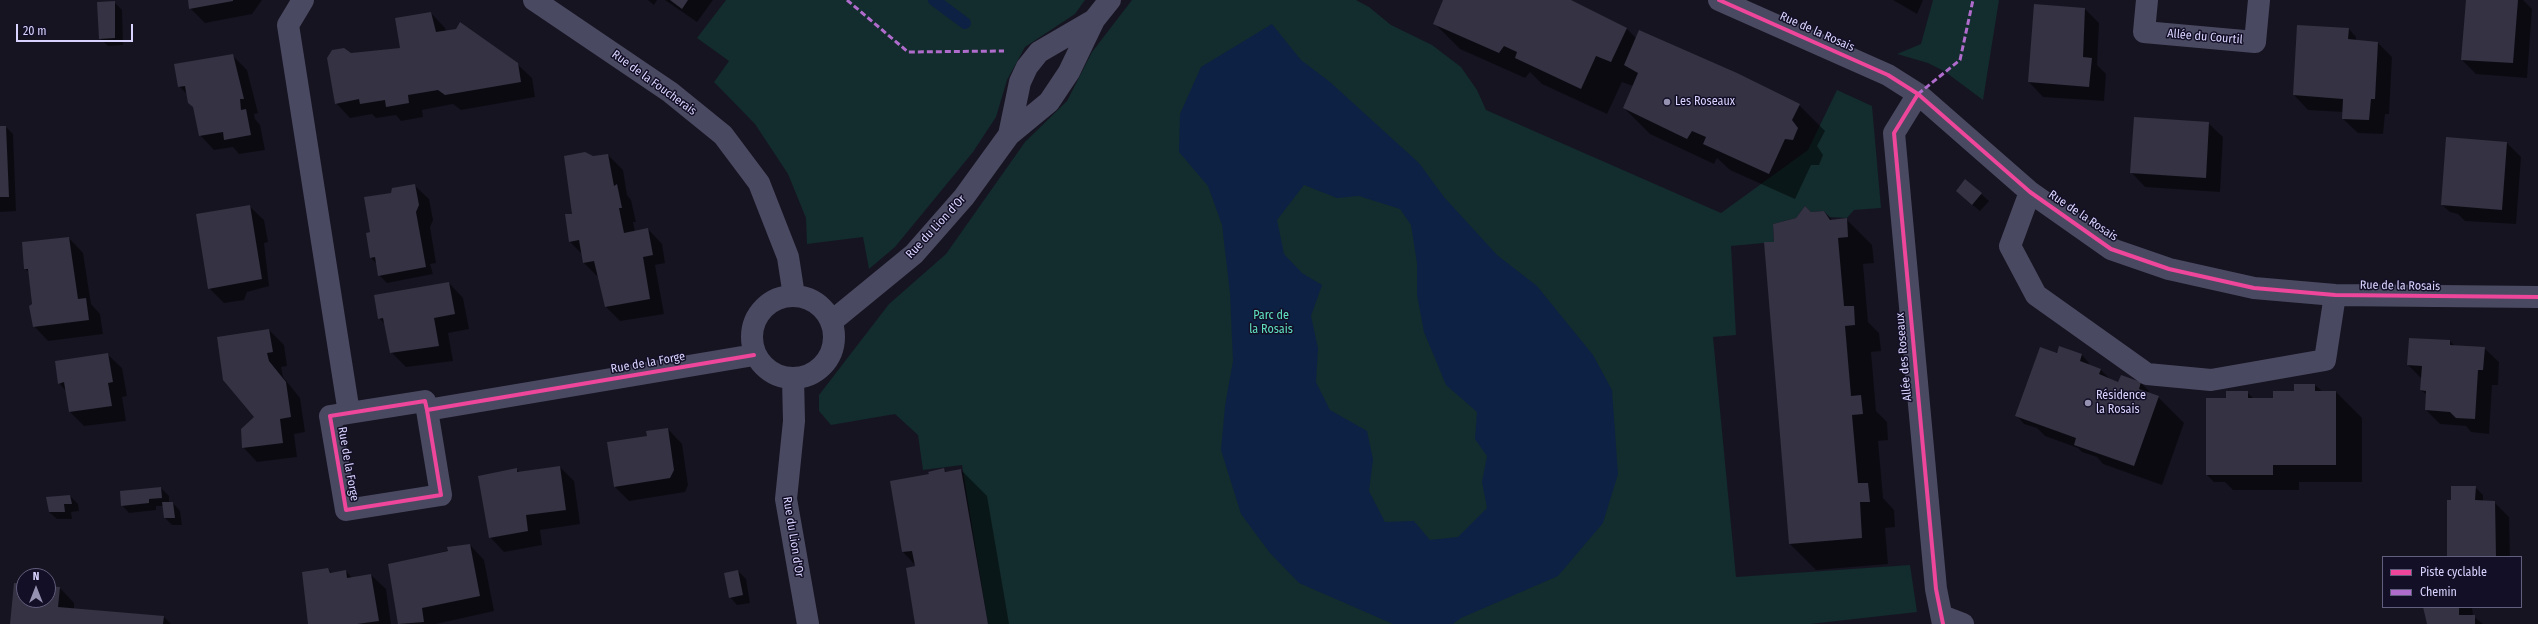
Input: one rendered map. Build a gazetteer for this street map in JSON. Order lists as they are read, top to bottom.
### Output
{
  "streets": {
    "street": [
      "Rue de la Rosais",
      "Allée du Courtil",
      "Rue de la Foucherais",
      "Rue du Lion d'Or",
      "Allée des Roseaux",
      "Rue de la Forge"
    ]
  },
  "crossings": [
    ["Rue de la Rosais", "Allée des Roseaux"],
    ["Rue de la Foucherais", "Rue du Lion d'Or"],
    ["Rue de la Foucherais", "Rue de la Forge"],
    ["Rue du Lion d'Or", "Rue de la Forge"]
  ],
  "parks": ["Parc de la Rosais"],
  "places": ["Les Roseaux", "Résidence la Rosais"],
  "legend": ["Piste cyclable", "Chemin"],
  "scale_bar": "20 m",
  "north": "top"
}
